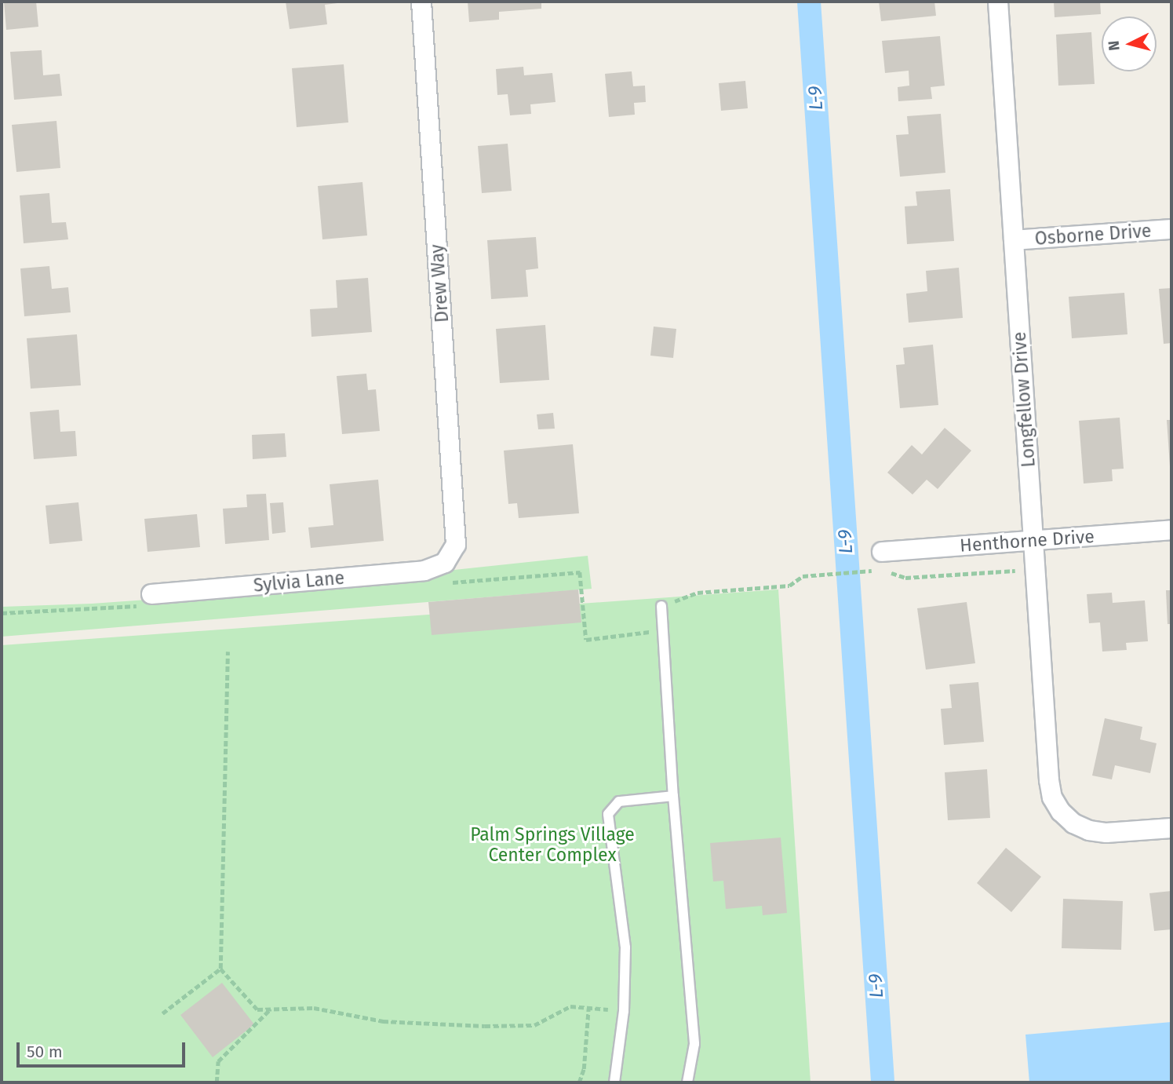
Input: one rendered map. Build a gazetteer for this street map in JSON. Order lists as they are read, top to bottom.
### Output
{
  "streets": {
    "street": [
      "Osborne Drive",
      "Drew Way",
      "Longfellow Drive",
      "Henthorne Drive",
      "Sylvia Lane"
    ]
  },
  "crossings": [
    ["Osborne Drive", "Longfellow Drive"],
    ["Drew Way", "Sylvia Lane"],
    ["Longfellow Drive", "Henthorne Drive"]
  ],
  "water": ["L-9"],
  "parks": ["Palm Springs Village Center Complex"],
  "scale_bar": "50 m",
  "north": "left"
}
